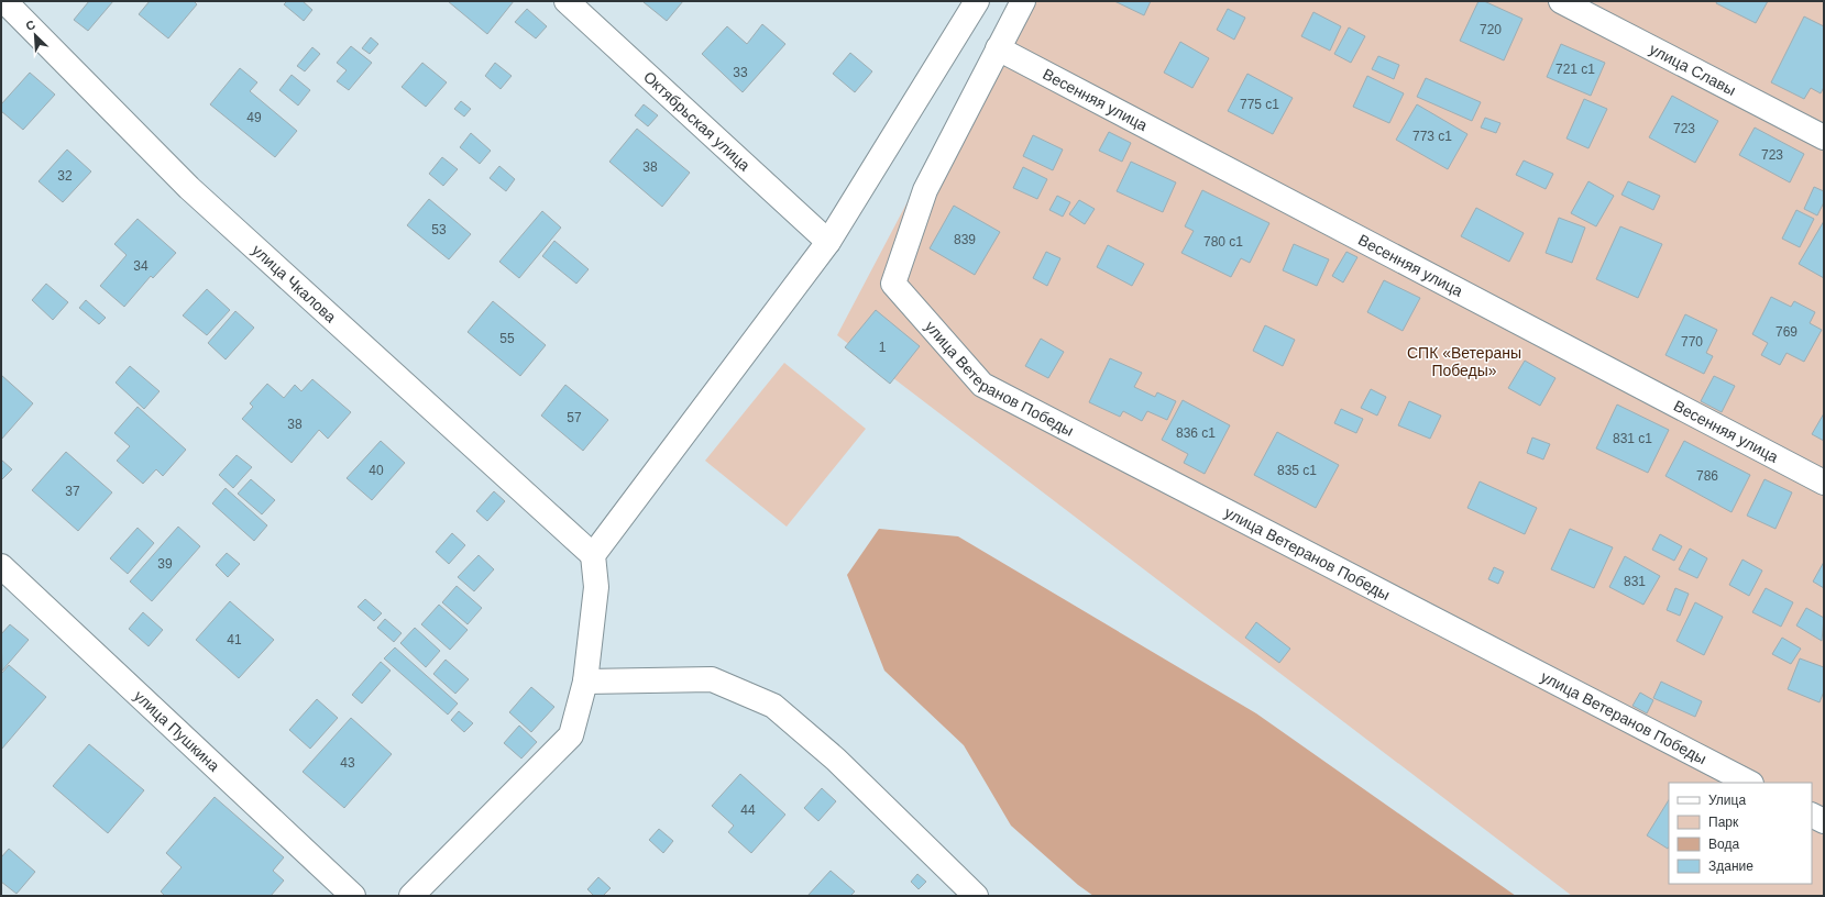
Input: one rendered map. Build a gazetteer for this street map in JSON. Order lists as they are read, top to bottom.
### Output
{
  "streets": {
    "street": [
      "улица Славы",
      "Весенняя улица",
      "Октябрьская улица",
      "улица Чкалова",
      "улица Ветеранов Победы",
      "улица Пушкина"
    ]
  },
  "crossings": [
    ["Весенняя улица", "улица Ветеранов Победы"]
  ],
  "parks": ["СПК «Ветераны Победы»"],
  "house_numbers": [
    "720",
    "721 с1",
    "33",
    "775 с1",
    "49",
    "723",
    "773 с1",
    "723",
    "38",
    "32",
    "53",
    "839",
    "780 с1",
    "34",
    "769",
    "55",
    "770",
    "1",
    "57",
    "38",
    "836 с1",
    "831 с1",
    "40",
    "835 с1",
    "786",
    "37",
    "39",
    "831",
    "41",
    "43",
    "44"
  ],
  "legend": [
    "Улица",
    "Парк",
    "Вода",
    "Здание"
  ],
  "north": "top left"
}
